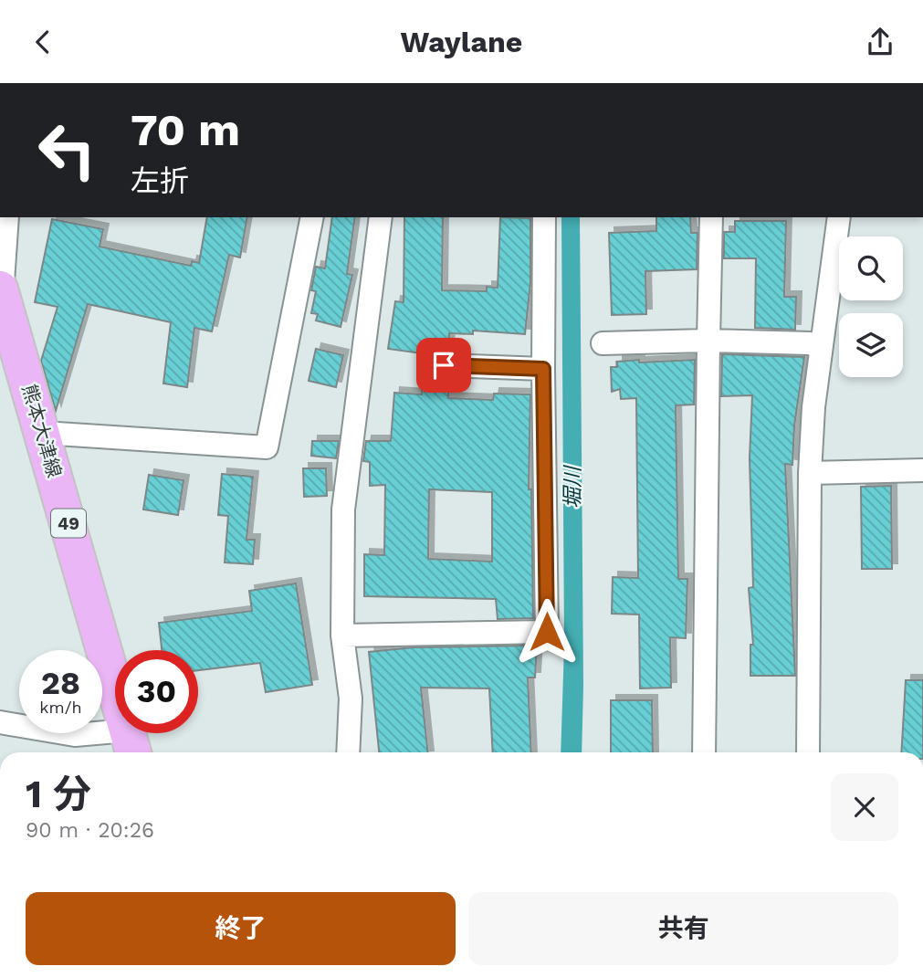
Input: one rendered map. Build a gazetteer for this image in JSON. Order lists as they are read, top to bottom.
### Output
{
  "streets": {
    "main road": ["熊本大津線", "49"]
  },
  "water": ["堀川"],
  "page": {
    "header": "Waylane",
    "turn": ["70 m", "左折"],
    "speed": "28 km/h",
    "limit": "30",
    "heading": ["1 分", "90 m · 20:26"],
    "buttons": ["終了", "共有"]
  }
}
